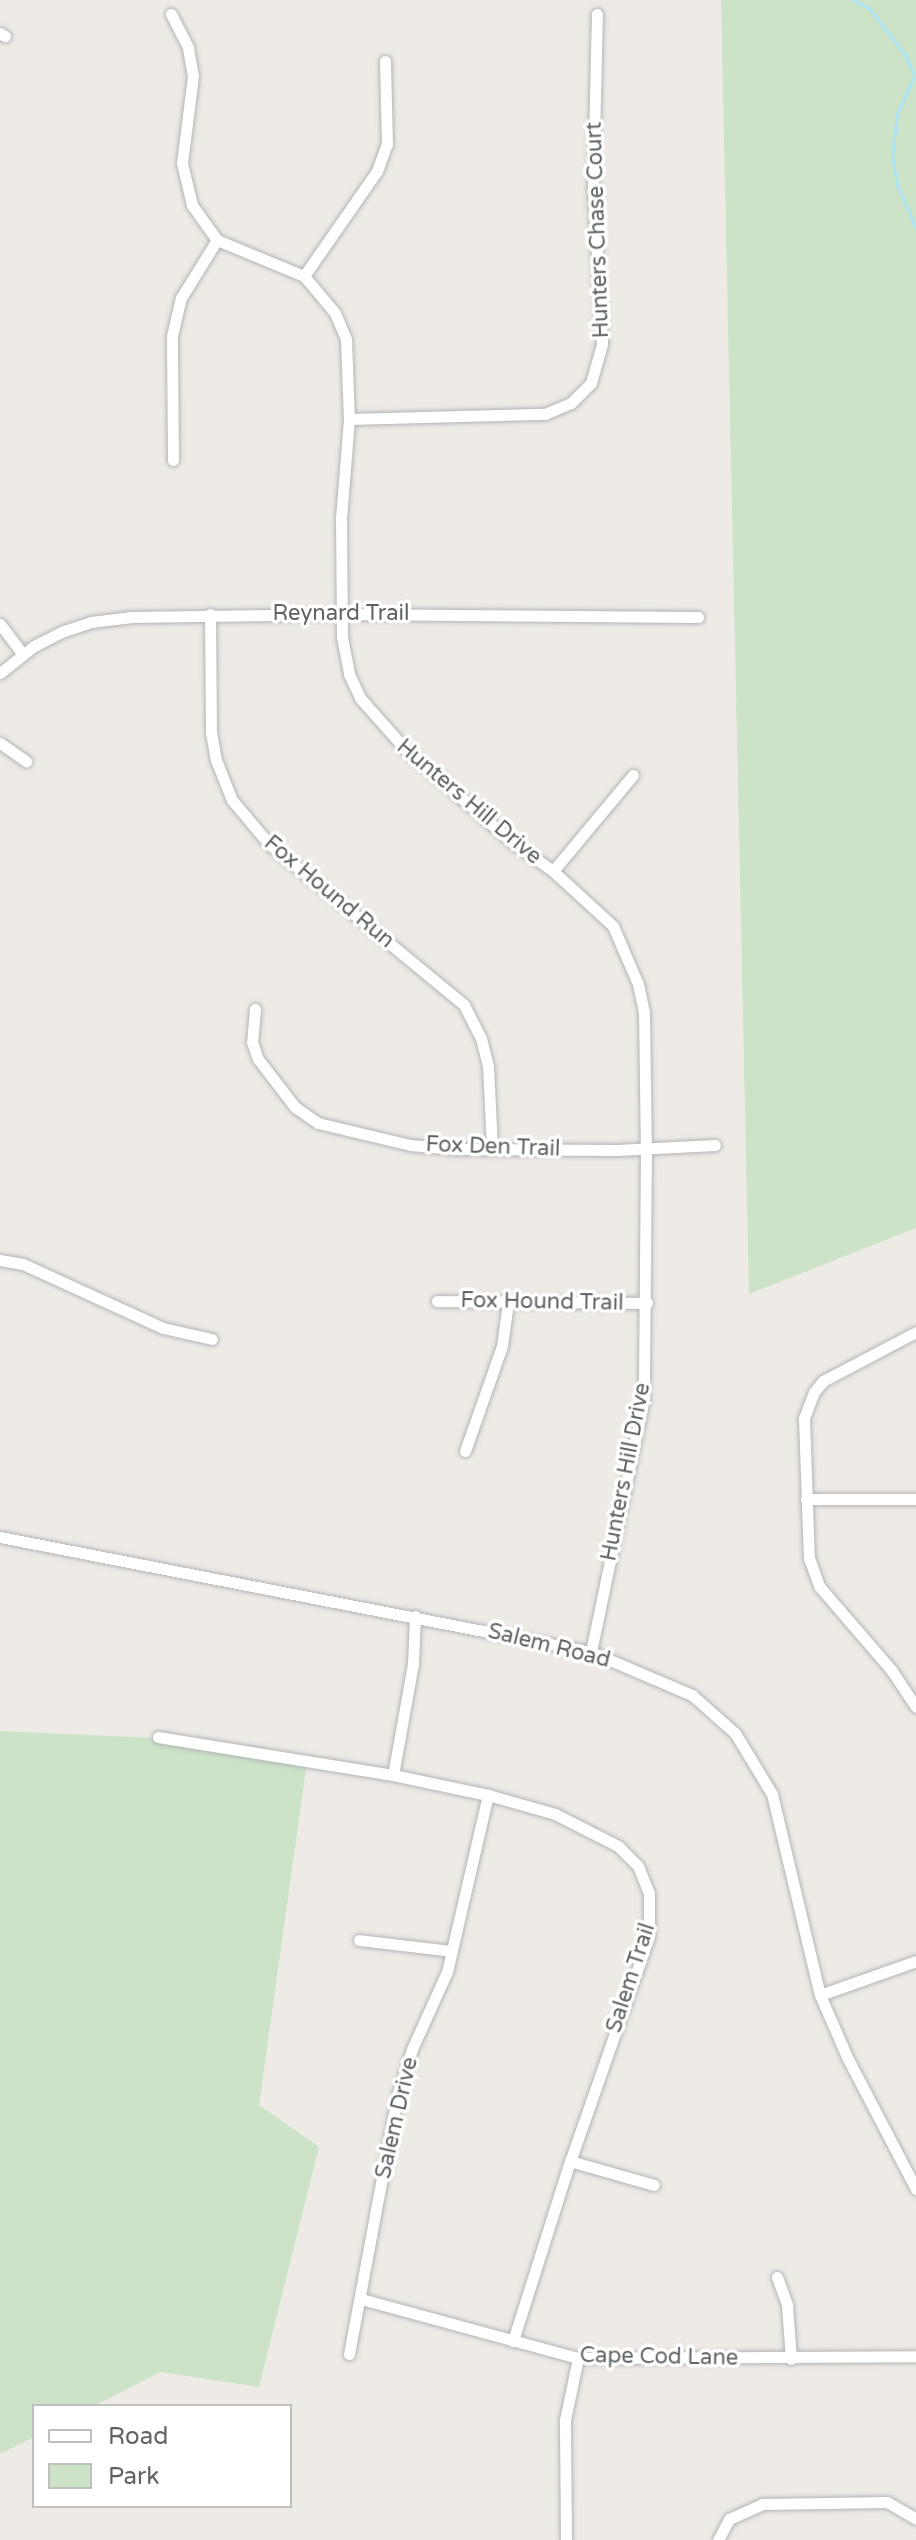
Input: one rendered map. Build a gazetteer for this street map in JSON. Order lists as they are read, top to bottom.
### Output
{
  "streets": {
    "street": [
      "Hunters Chase Court",
      "Reynard Trail",
      "Hunters Hill Drive",
      "Fox Hound Run",
      "Fox Den Trail",
      "Fox Hound Trail",
      "Salem Road",
      "Salem Trail",
      "Salem Drive",
      "Cape Cod Lane"
    ]
  },
  "crossings": [
    ["Hunters Chase Court", "Hunters Hill Drive"],
    ["Reynard Trail", "Hunters Hill Drive"],
    ["Reynard Trail", "Fox Hound Run"],
    ["Hunters Hill Drive", "Fox Den Trail"],
    ["Hunters Hill Drive", "Fox Hound Trail"],
    ["Hunters Hill Drive", "Salem Road"],
    ["Fox Hound Run", "Fox Den Trail"],
    ["Salem Trail", "Salem Drive"],
    ["Salem Trail", "Cape Cod Lane"],
    ["Salem Drive", "Cape Cod Lane"]
  ],
  "legend": ["Road", "Park"]
}
